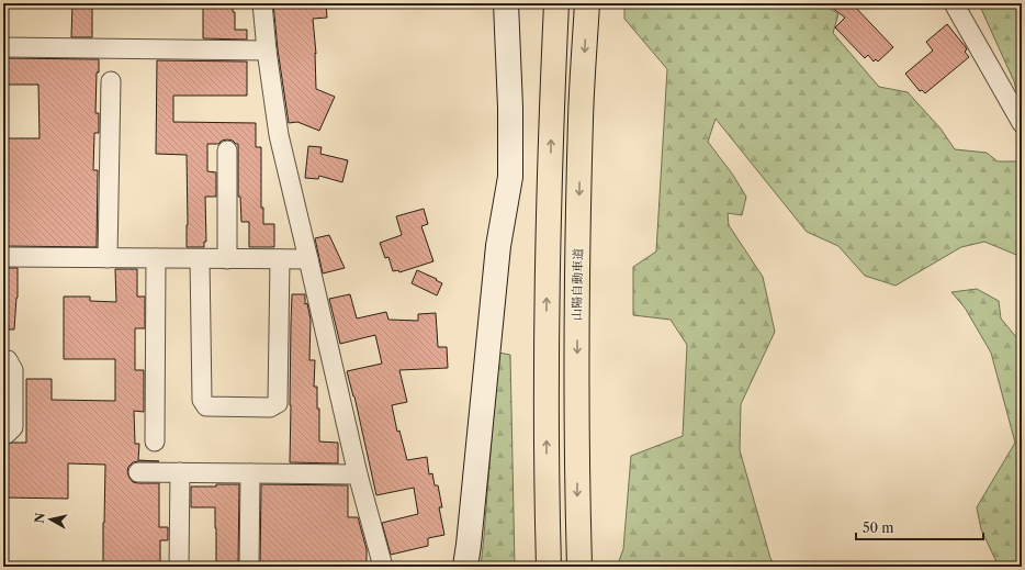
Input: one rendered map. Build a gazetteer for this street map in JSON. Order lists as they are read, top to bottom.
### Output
{
  "streets": {
    "highway": ["山陽自動車道"]
  },
  "scale_bar": "50 m",
  "north": "left"
}
